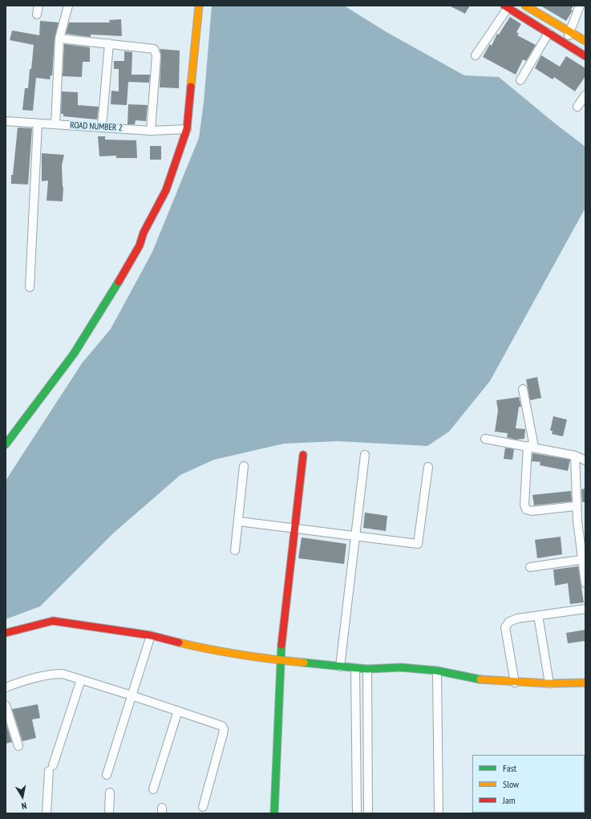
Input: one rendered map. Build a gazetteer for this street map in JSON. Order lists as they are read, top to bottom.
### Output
{
  "streets": {
    "street": ["ROAD NUMBER 2"]
  },
  "legend": ["Fast", "Slow", "Jam"],
  "north": "bottom"
}
